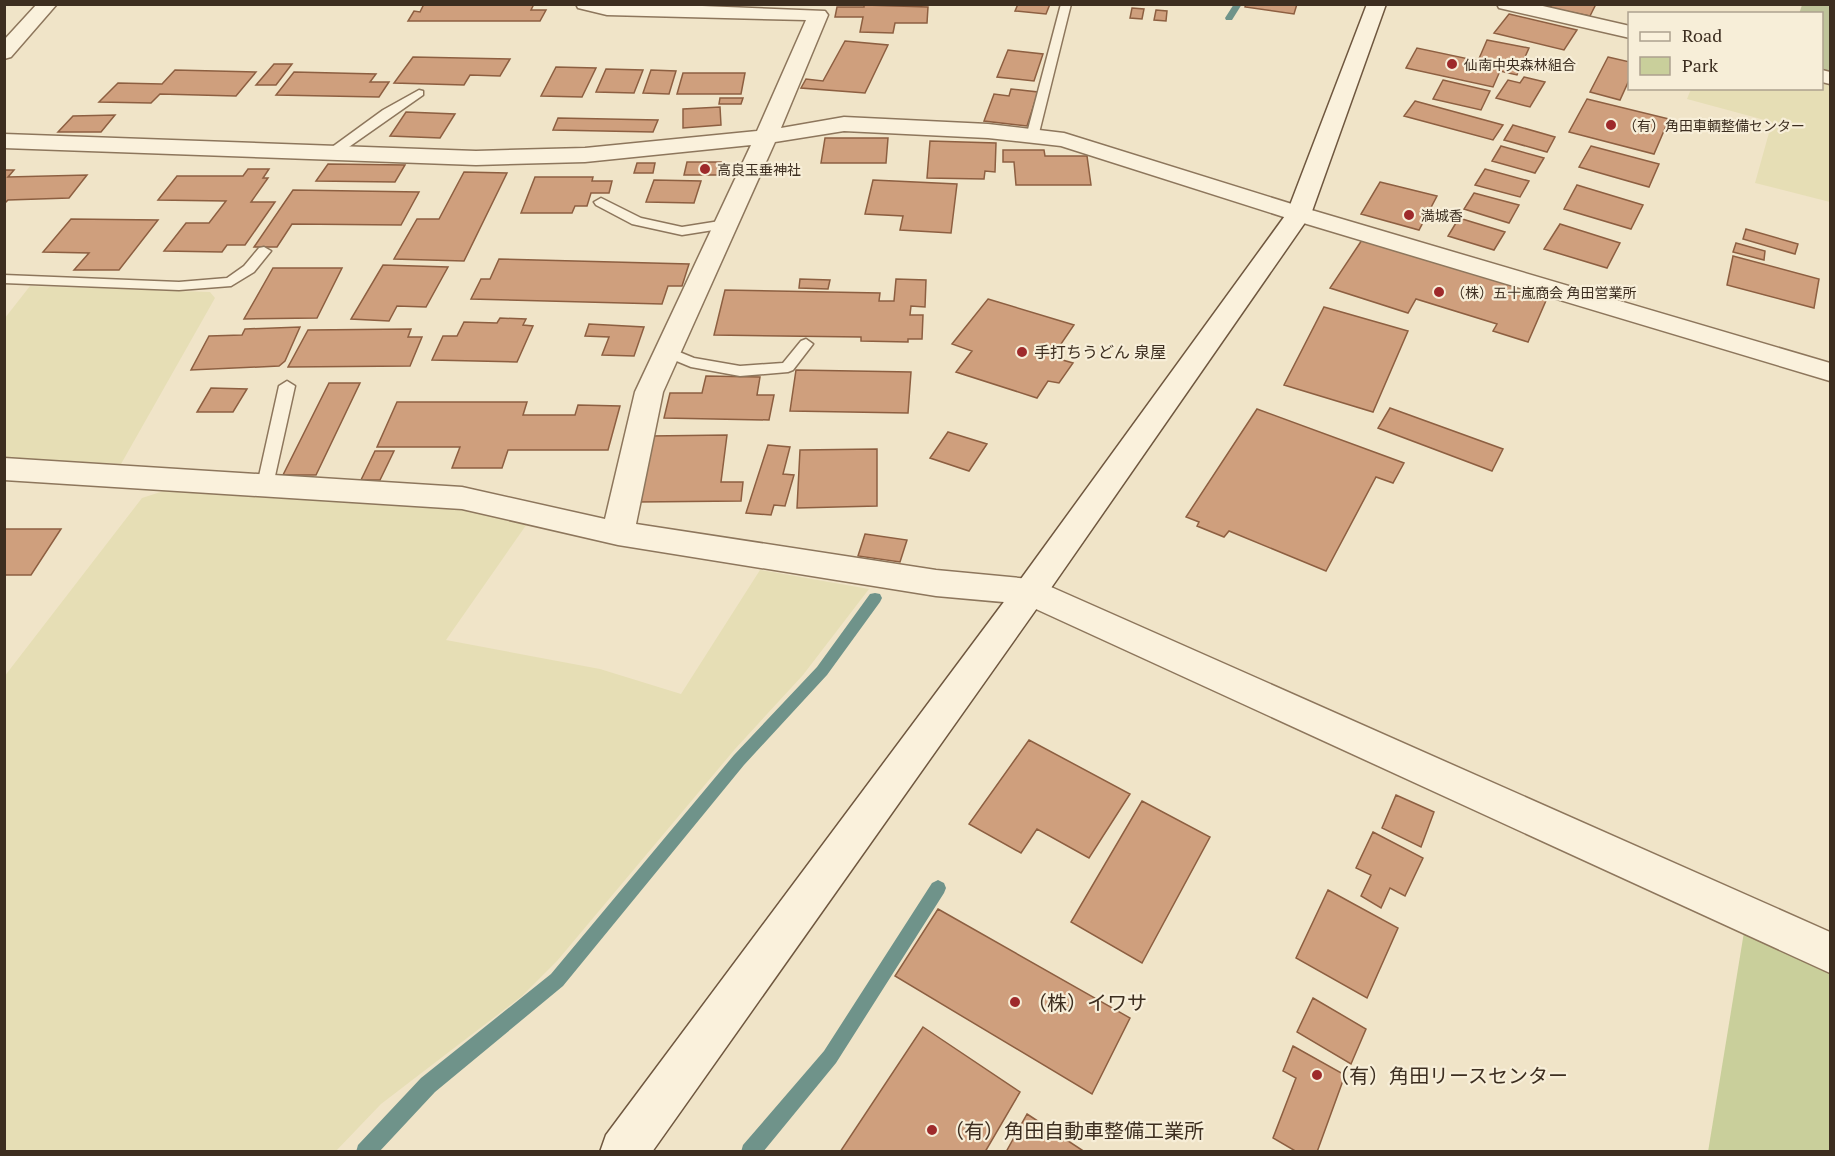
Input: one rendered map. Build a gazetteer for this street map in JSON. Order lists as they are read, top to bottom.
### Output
{
  "places": [
    "仙南中央森林組合",
    "（有）角田車輌整備センター",
    "高良玉垂神社",
    "満城香",
    "（株）五十嵐商会 角田営業所",
    "手打ちうどん 泉屋",
    "（株）イワサ",
    "（有）角田リースセンター",
    "（有）角田自動車整備工業所"
  ],
  "legend": ["Road", "Park"]
}
